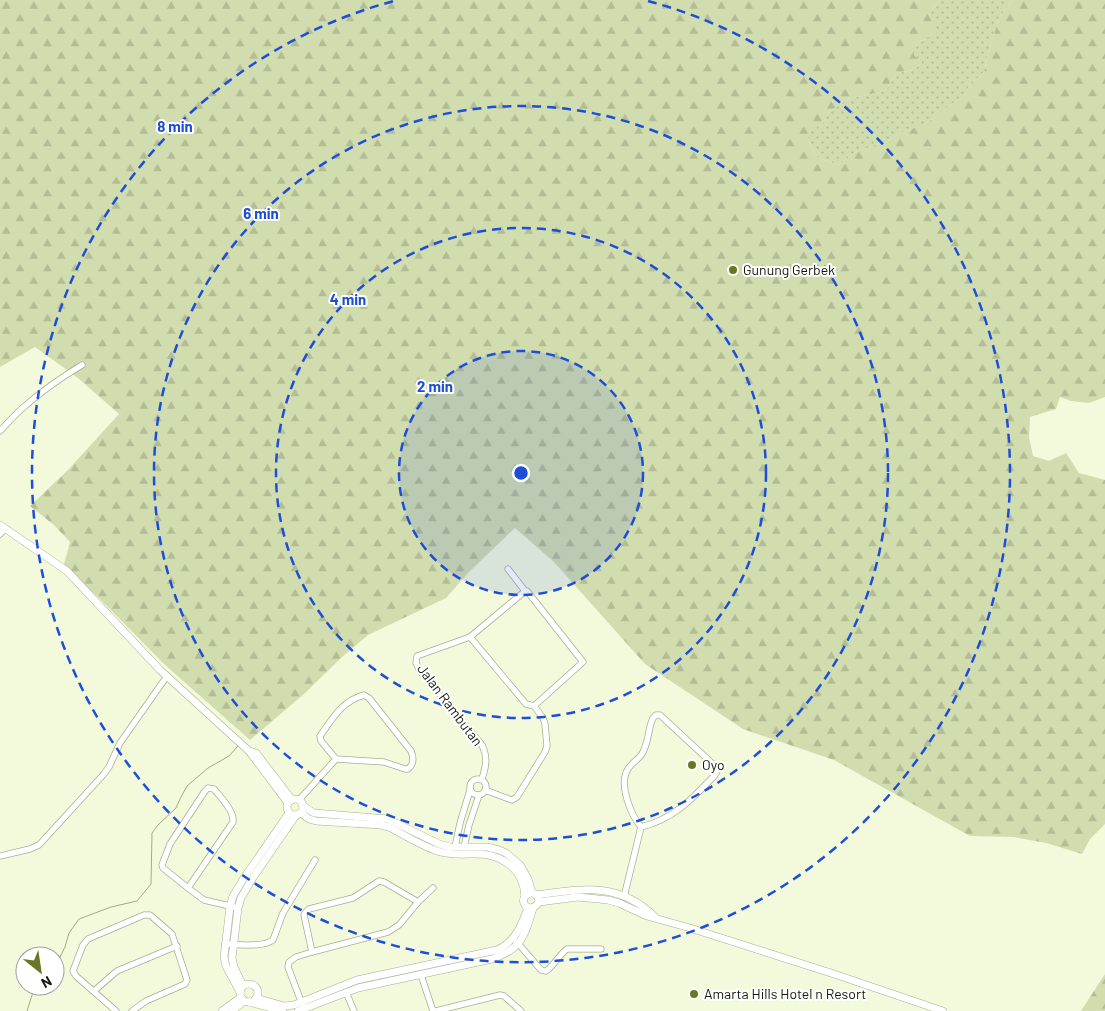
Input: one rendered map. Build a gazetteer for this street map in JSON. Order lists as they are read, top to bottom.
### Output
{
  "streets": {
    "street": ["Jalan Rambutan"]
  },
  "places": ["Gunung Gerbek", "Oyo", "Amarta Hills Hotel n Resort"],
  "north": "bottom right",
  "rings": [
    "8 min",
    "6 min",
    "4 min",
    "2 min"
  ]
}
